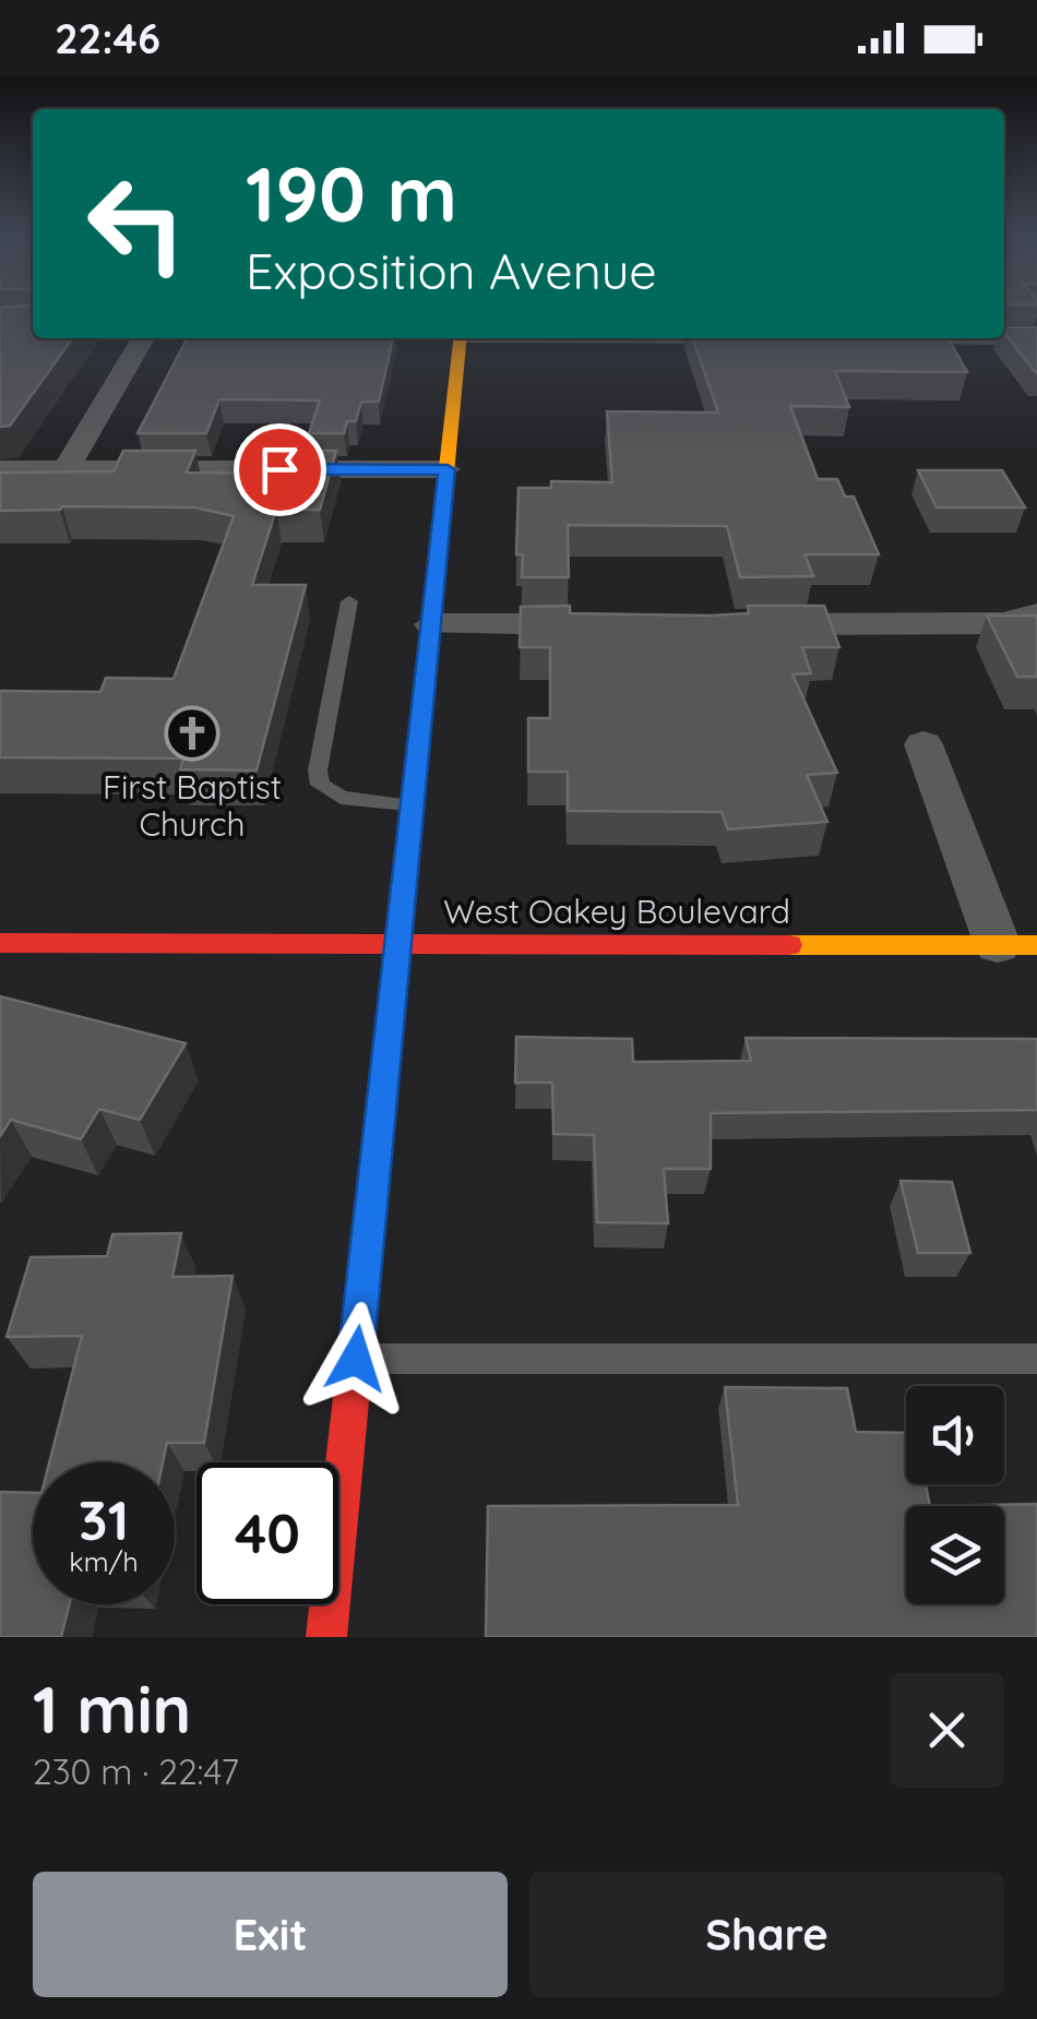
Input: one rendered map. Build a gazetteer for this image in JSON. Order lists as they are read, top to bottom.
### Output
{
  "streets": {
    "street": ["West Oakey Boulevard"]
  },
  "places": {
    "church": ["First Baptist Church"]
  },
  "page": {
    "status": "22:46",
    "turn": ["190 m", "Exposition Avenue"],
    "speed": "31 km/h",
    "limit": "40",
    "heading": ["1 min", "230 m · 22:47"],
    "buttons": ["Exit", "Share"]
  }
}
